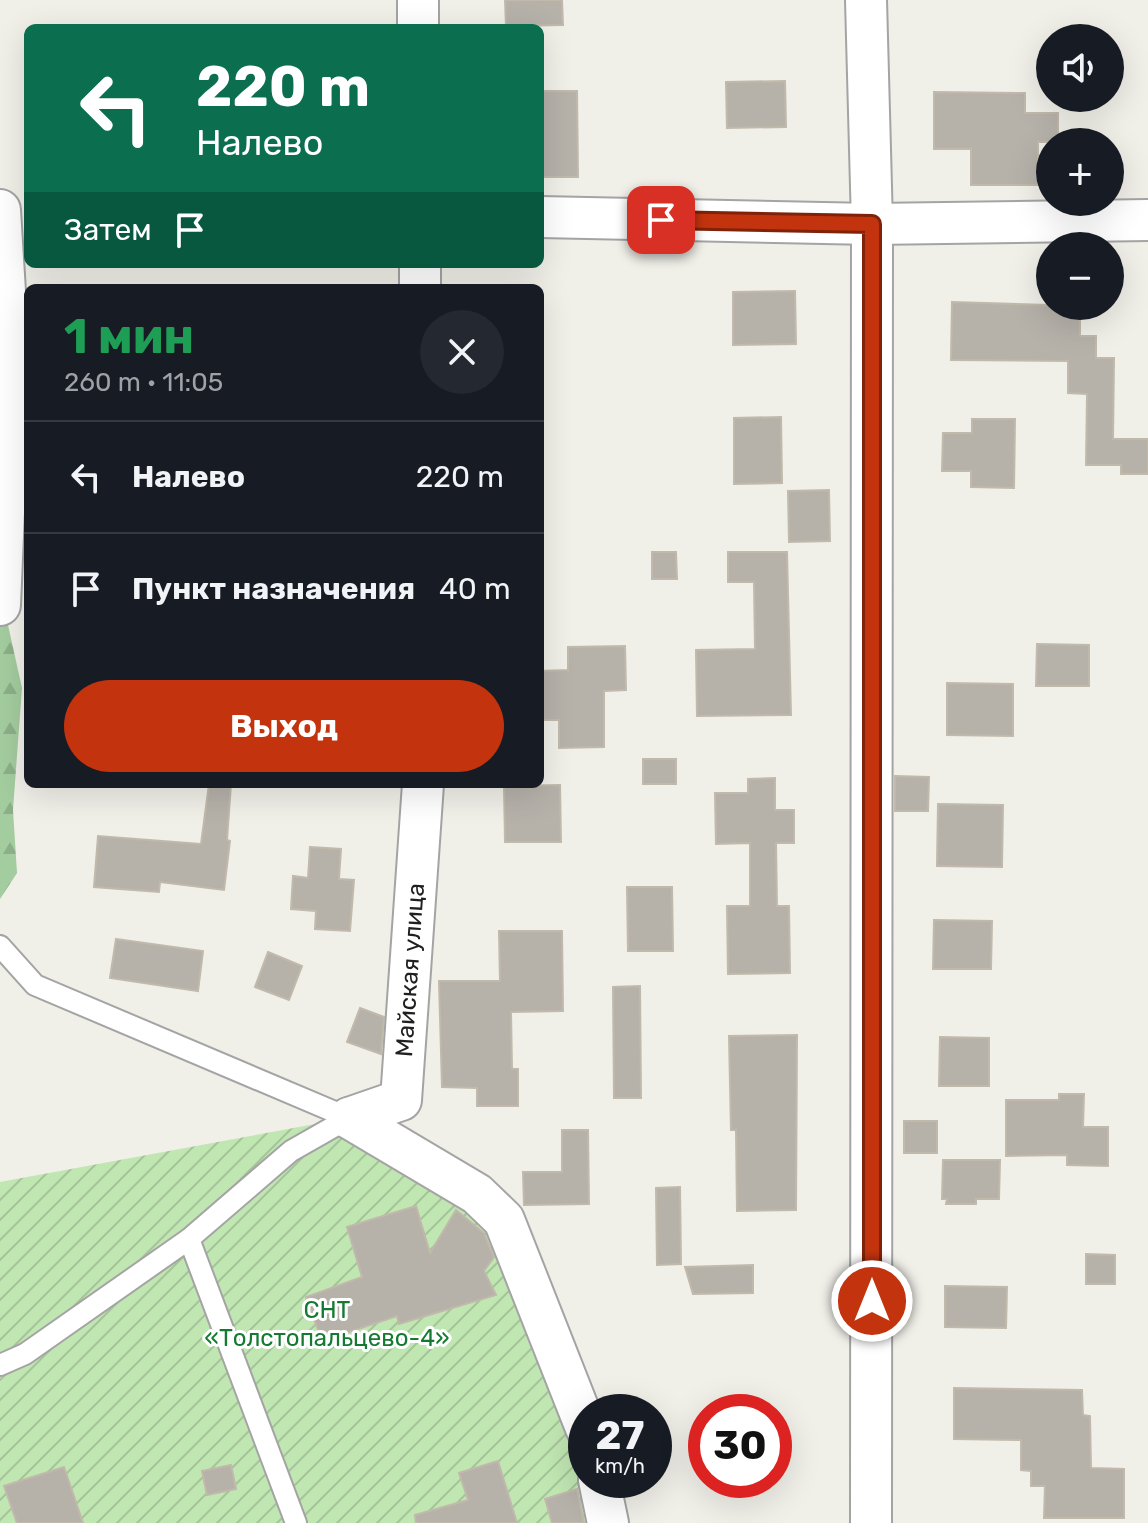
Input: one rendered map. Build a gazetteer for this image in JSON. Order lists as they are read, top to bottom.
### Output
{
  "streets": {
    "street": ["Майская улица"]
  },
  "parks": ["СНТ «Толстопальцево-4»"],
  "page": {
    "map_buttons": ["+", "−"],
    "turn": ["220 m", "Налево"],
    "then": "Затем",
    "heading": ["1 мин", "260 m · 11:05"],
    "list": [
      {
        "name": "Налево",
        "value": "220 m"
      },
      {
        "name": "Пункт назначения",
        "value": "40 m"
      }
    ],
    "buttons": "Выход",
    "speed": "27 km/h",
    "limit": "30"
  }
}
